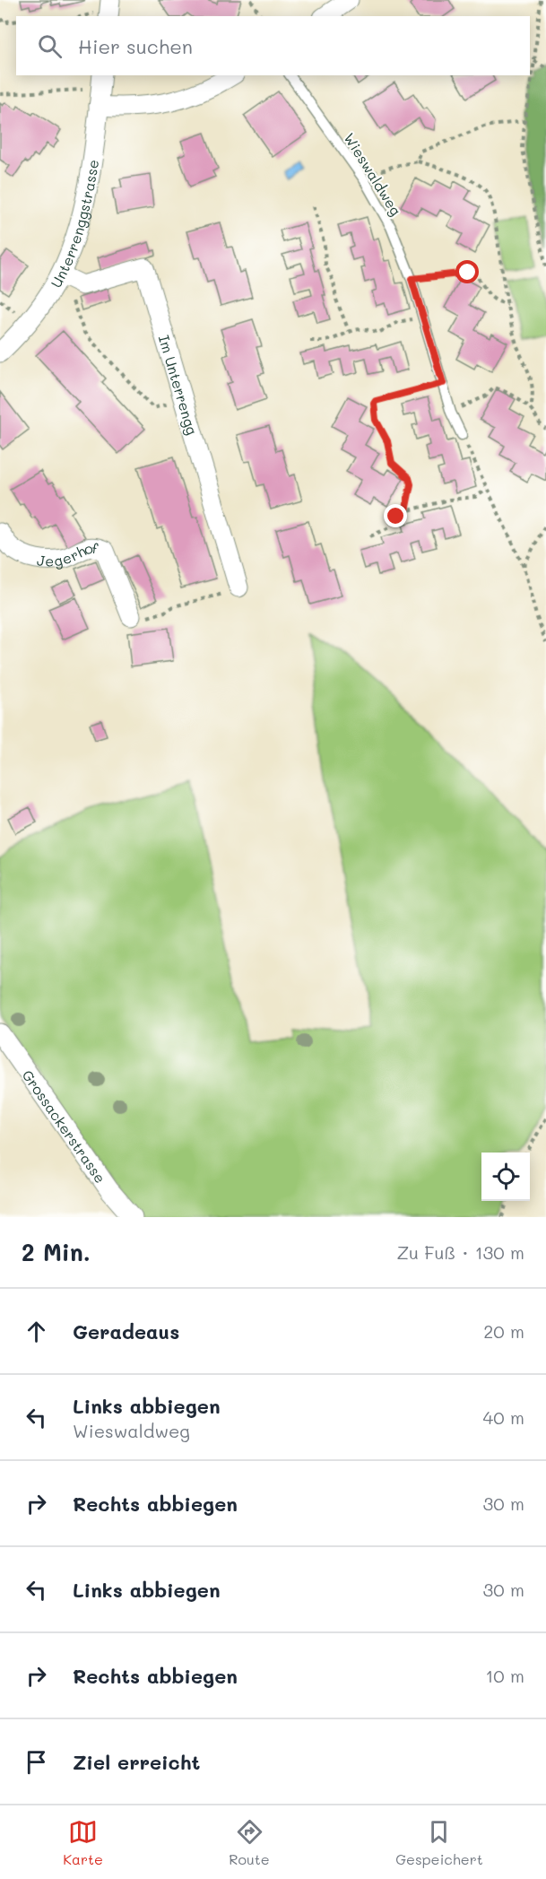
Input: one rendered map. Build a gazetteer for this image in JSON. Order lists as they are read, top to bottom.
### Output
{
  "streets": {
    "street": [
      "Unterrenggstrasse",
      "Im Unterrengg",
      "Jegerhof",
      "Grossackerstrasse"
    ],
    "lane": ["Wieswaldweg"]
  },
  "crossings": [
    ["Unterrenggstrasse", "Im Unterrengg"]
  ],
  "page": {
    "search": "Hier suchen",
    "heading": ["2 Min.", "Zu Fuß · 130 m"],
    "list": [
      ["Geradeaus", "20 m"],
      ["Links abbiegen", "Wieswaldweg", "40 m"],
      ["Rechts abbiegen", "30 m"],
      ["Links abbiegen", "30 m"],
      ["Rechts abbiegen", "10 m"],
      "Ziel erreicht"
    ],
    "nav": ["Karte", "Route", "Gespeichert"]
  }
}
